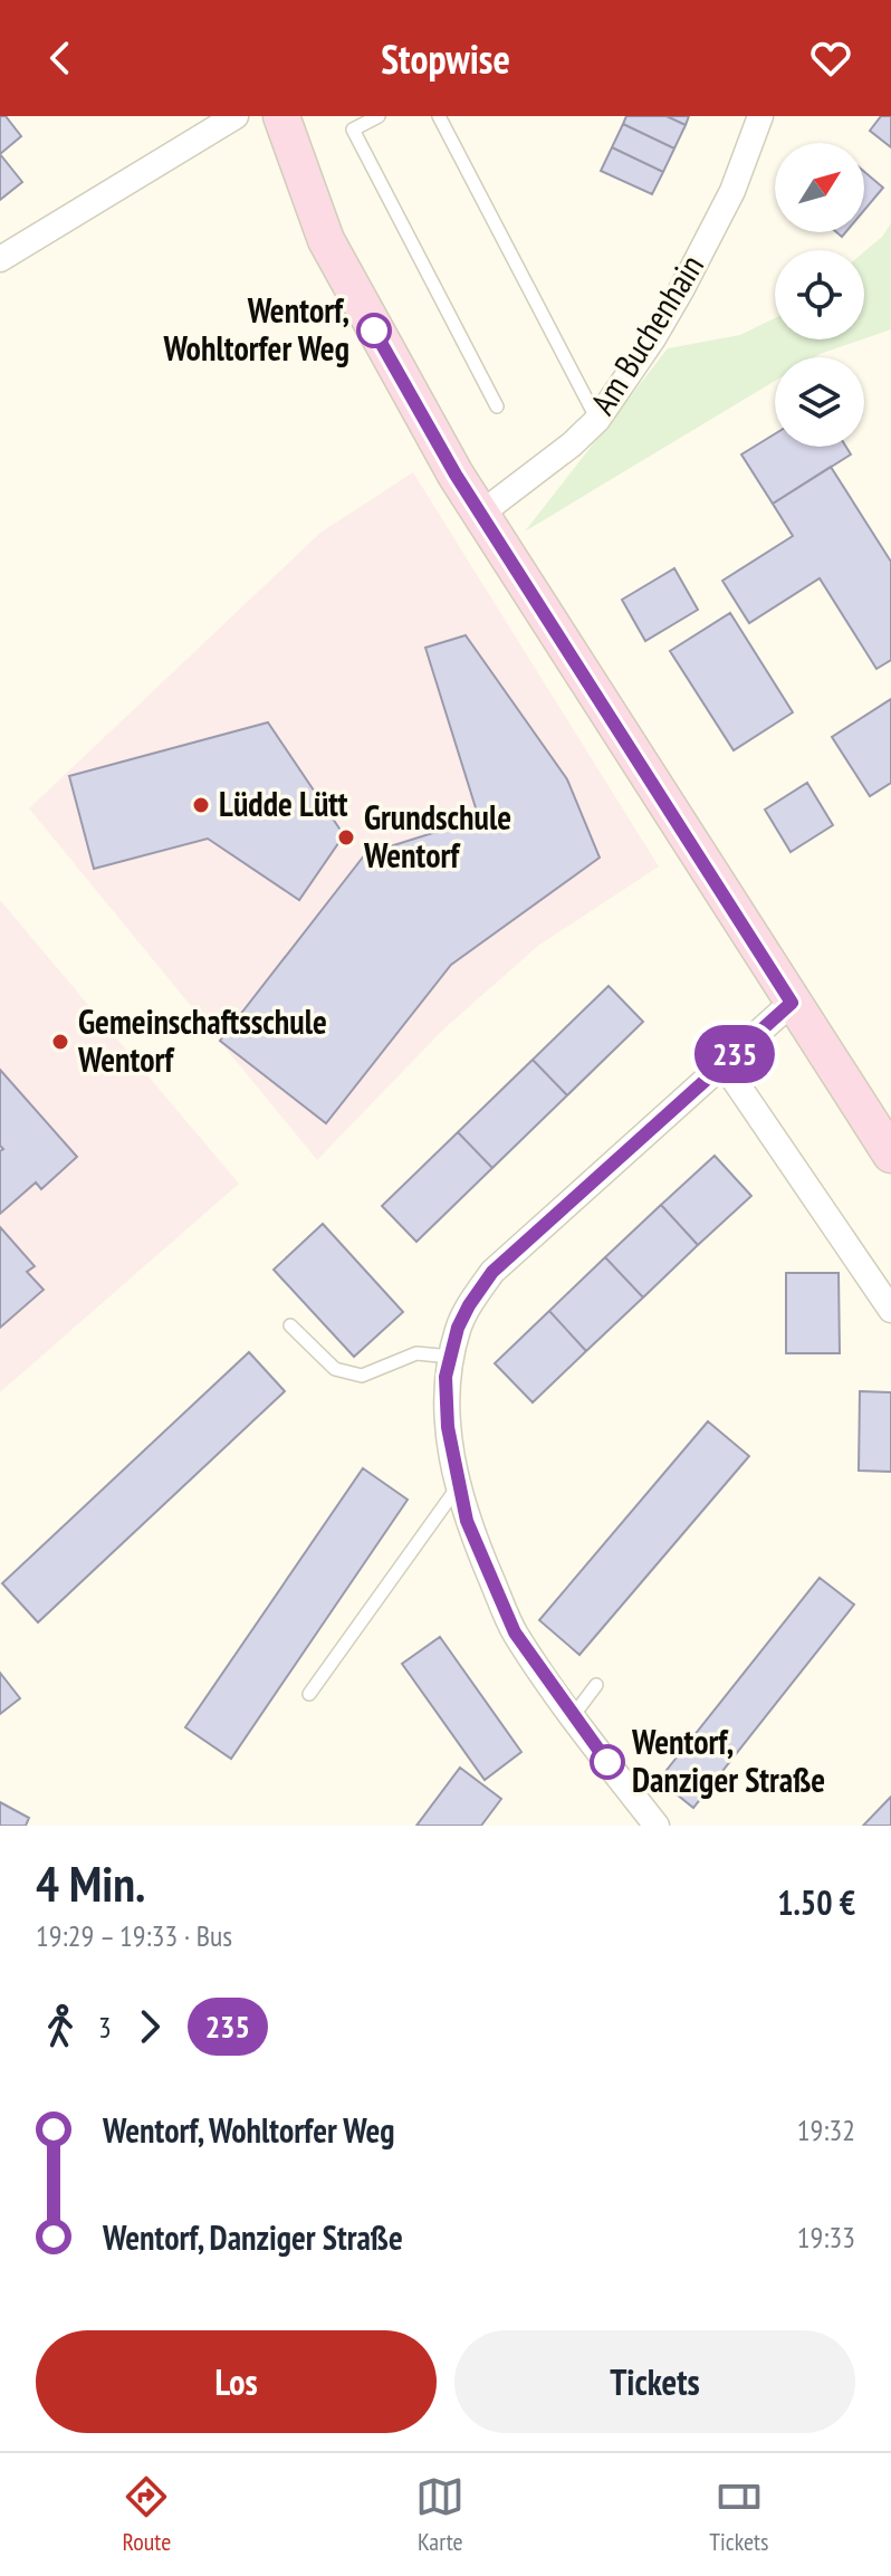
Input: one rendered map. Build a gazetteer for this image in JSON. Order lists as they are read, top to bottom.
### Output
{
  "streets": {
    "street": ["Am Buchenhain"]
  },
  "places": [
    "Wentorf, Wohltorfer Weg",
    "Lüdde Lütt",
    "Grundschule Wentorf",
    "Gemeinschaftsschule Wentorf",
    "Wentorf, Danziger Straße"
  ],
  "lines": ["bus line 235"],
  "north": "top right",
  "page": {
    "header": "Stopwise",
    "on_map": "235",
    "heading": ["4 Min.", "19:29 – 19:33 · Bus", "1.50 €"],
    "legs": ["3", "235"],
    "list": [
      {
        "name": "Wentorf, Wohltorfer Weg",
        "value": "19:32"
      },
      {
        "name": "Wentorf, Danziger Straße",
        "value": "19:33"
      }
    ],
    "buttons": ["Los", "Tickets"],
    "tabs": ["Route", "Karte", "Tickets"]
  }
}
